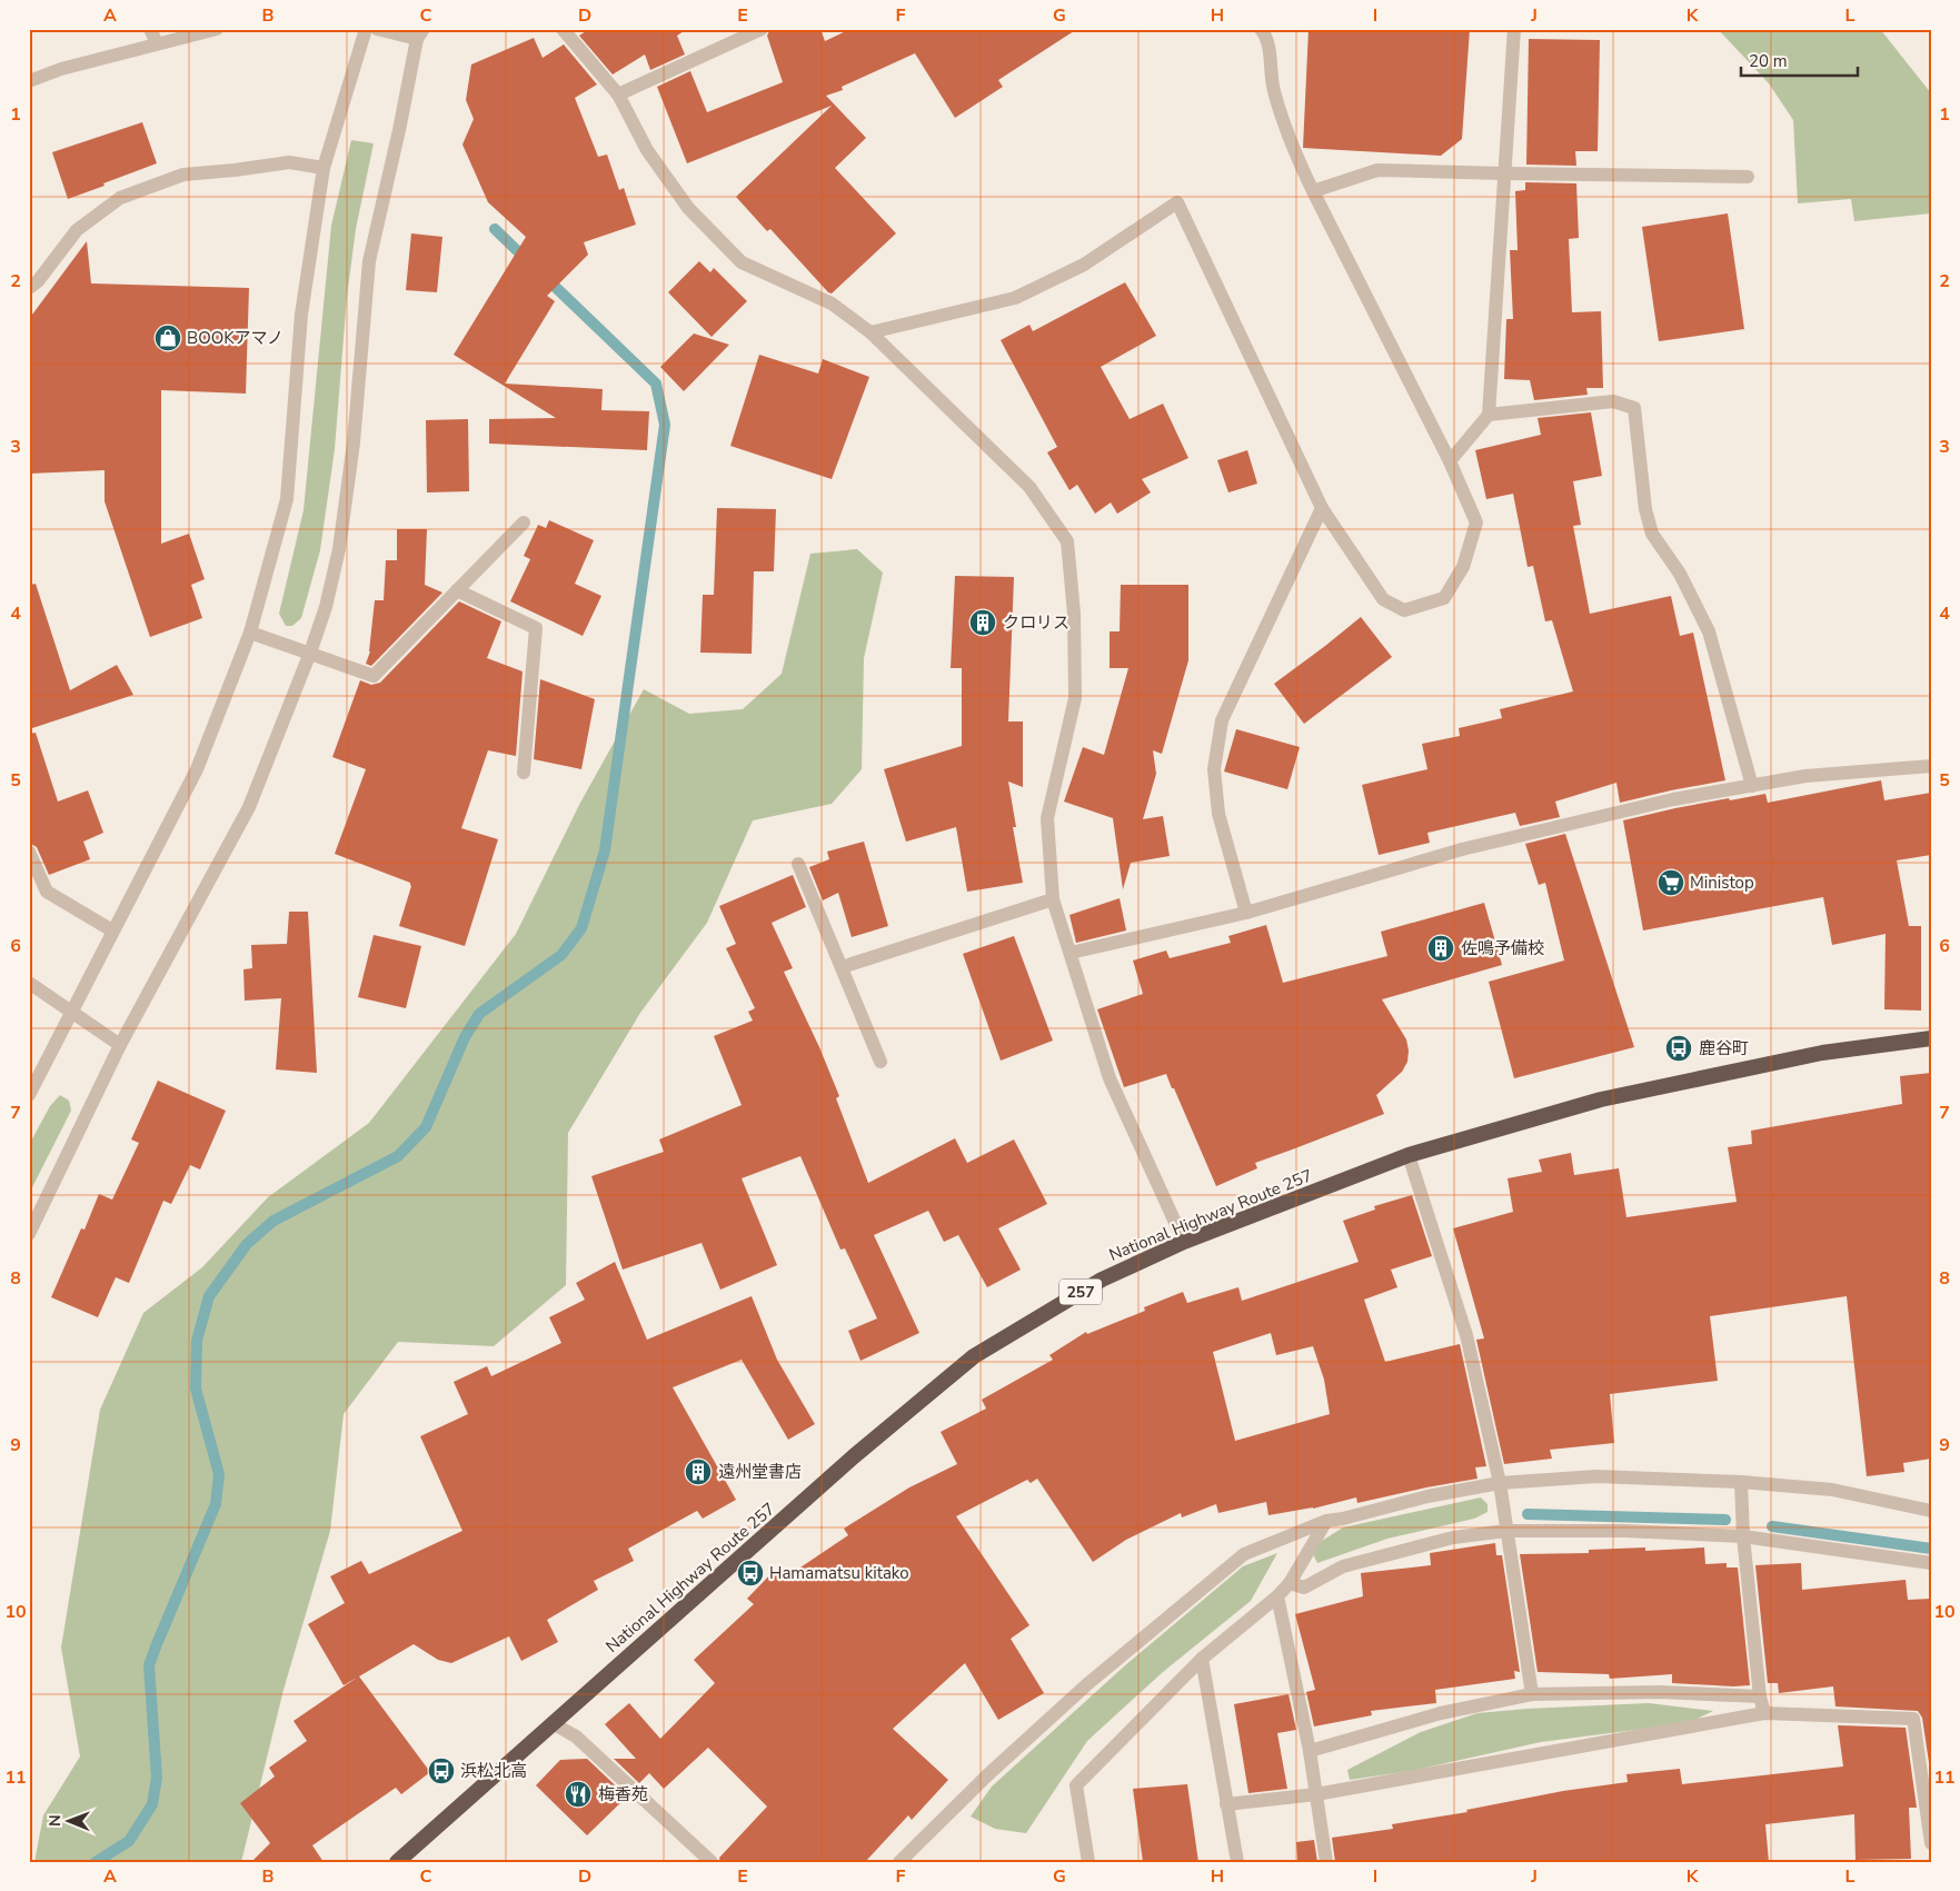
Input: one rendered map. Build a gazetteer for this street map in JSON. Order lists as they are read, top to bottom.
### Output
{
  "streets": {
    "highway": ["National Highway Route 257", "257"]
  },
  "places": {
    "shop": ["BOOKアマノ"],
    "building": ["クロリス", "佐鳴予備校", "遠州堂書店"],
    "supermarket": ["Ministop"],
    "bus stop": ["鹿谷町", "Hamamatsu kitako", "浜松北高"],
    "restaurant": ["梅香苑"]
  },
  "scale_bar": "20 m",
  "north": "left",
  "grid": {
    "columns": [
      "A",
      "B",
      "C",
      "D",
      "E",
      "F",
      "G",
      "H",
      "I",
      "J",
      "K",
      "L"
    ],
    "rows": [
      "1",
      "2",
      "3",
      "4",
      "5",
      "6",
      "7",
      "8",
      "9",
      "10",
      "11"
    ]
  }
}
